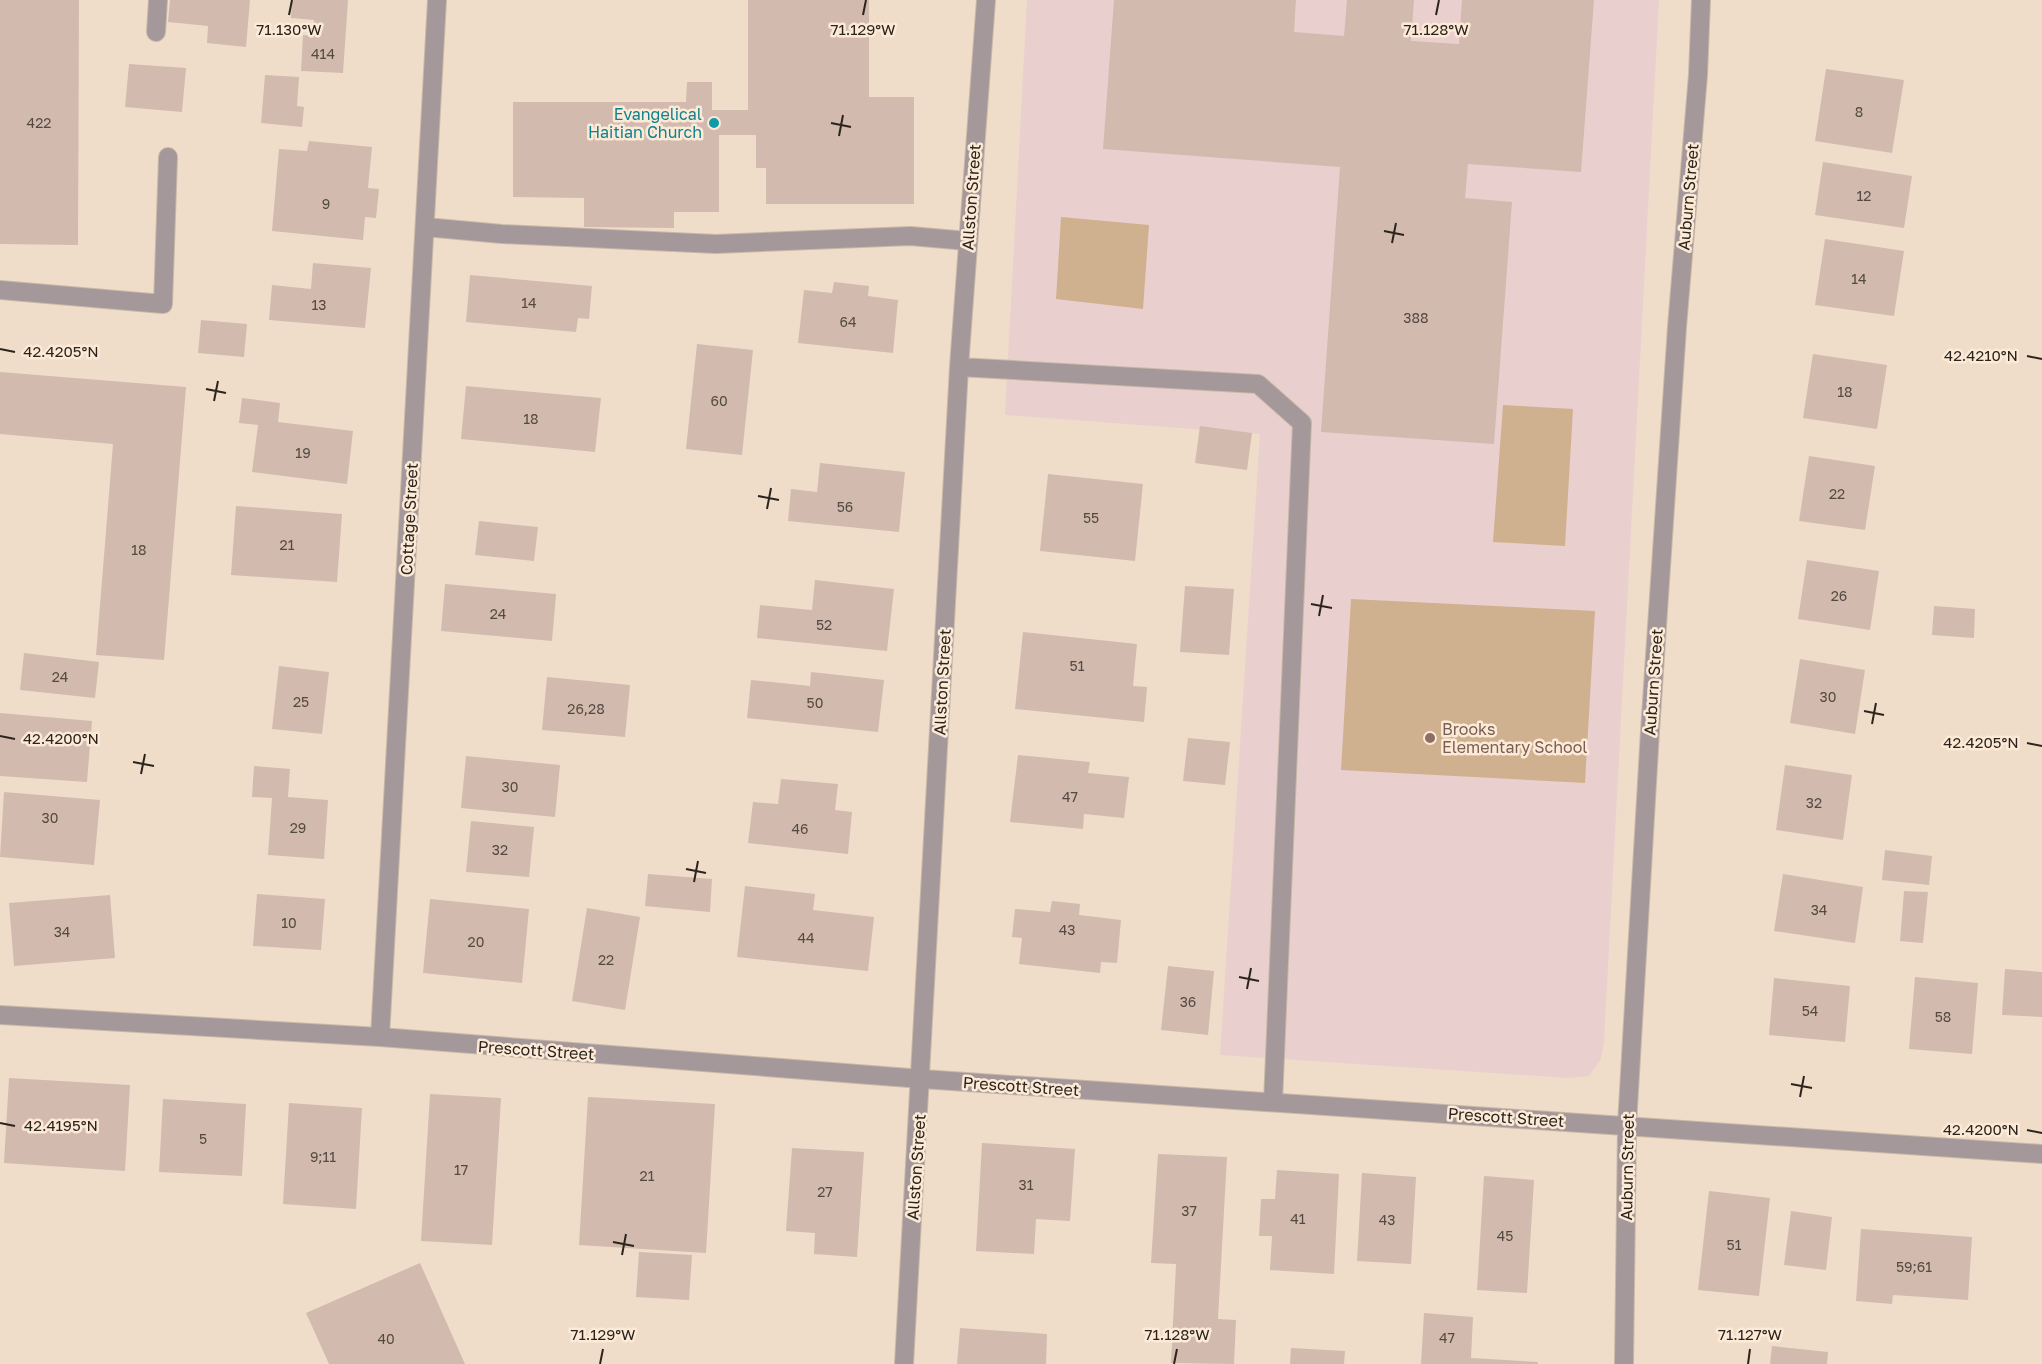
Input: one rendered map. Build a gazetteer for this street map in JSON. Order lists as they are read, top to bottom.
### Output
{
  "streets": {
    "street": [
      "Allston Street",
      "Auburn Street",
      "Cottage Street",
      "Prescott Street"
    ]
  },
  "crossings": [
    ["Allston Street", "Prescott Street"],
    ["Auburn Street", "Prescott Street"],
    ["Cottage Street", "Prescott Street"]
  ],
  "places": ["Evangelical Haitian Church", "Brooks Elementary School"],
  "house_numbers": [
    "414",
    "8",
    "422",
    "12",
    "9",
    "14",
    "14",
    "13",
    "388",
    "64",
    "18",
    "60",
    "18",
    "19",
    "22",
    "56",
    "55",
    "21",
    "18",
    "26",
    "24",
    "52",
    "51",
    "24",
    "30",
    "25",
    "50",
    "26,28",
    "30",
    "47",
    "32",
    "30",
    "29",
    "46",
    "32",
    "34",
    "10",
    "43",
    "34",
    "44",
    "20",
    "22",
    "36",
    "54",
    "58",
    "5",
    "9;11",
    "17",
    "21",
    "31",
    "27",
    "37",
    "41",
    "43",
    "45",
    "51",
    "59;61",
    "47",
    "40"
  ],
  "coordinates": [
    "71.130°W",
    "71.129°W",
    "71.128°W",
    "42.4205°N",
    "42.4210°N",
    "42.4200°N",
    "42.4195°N",
    "71.127°W"
  ]
}
